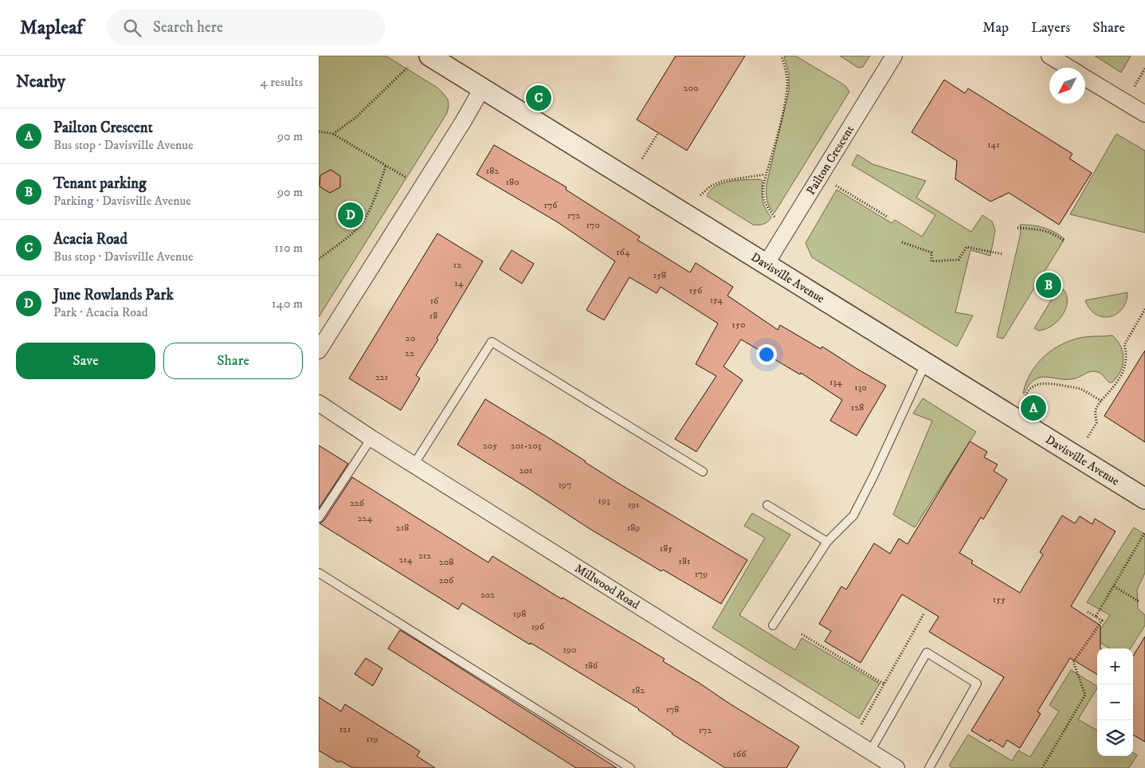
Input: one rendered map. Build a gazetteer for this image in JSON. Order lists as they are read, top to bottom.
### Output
{
  "streets": {
    "street": ["Pailton Crescent", "Davisville Avenue", "Millwood Road"]
  },
  "crossings": [
    ["Pailton Crescent", "Davisville Avenue"]
  ],
  "house_numbers": [
    "200",
    "141",
    "182",
    "180",
    "176",
    "172",
    "170",
    "164",
    "12",
    "158",
    "14",
    "156",
    "154",
    "16",
    "18",
    "150",
    "20",
    "22",
    "221",
    "134",
    "130",
    "128",
    "205",
    "201-203",
    "201",
    "197",
    "193",
    "226",
    "191",
    "224",
    "218",
    "189",
    "185",
    "212",
    "214",
    "181",
    "208",
    "179",
    "206",
    "202",
    "155",
    "198",
    "196",
    "190",
    "186",
    "182",
    "178",
    "121",
    "172",
    "119",
    "166"
  ],
  "north": "bottom left",
  "page": {
    "header": "Mapleaf",
    "search": "Search here",
    "nav": ["Map", "Layers", "Share"],
    "heading": ["Nearby", "4 results"],
    "pins": [
      "C",
      "D",
      "B",
      "A"
    ],
    "list": [
      {
        "mark": "A",
        "name": "Pailton Crescent",
        "note": "Bus stop · Davisville Avenue",
        "value": "90 m"
      },
      {
        "mark": "B",
        "name": "Tenant parking",
        "note": "Parking · Davisville Avenue",
        "value": "90 m"
      },
      {
        "mark": "C",
        "name": "Acacia Road",
        "note": "Bus stop · Davisville Avenue",
        "value": "110 m"
      },
      {
        "mark": "D",
        "name": "June Rowlands Park",
        "note": "Park · Acacia Road",
        "value": "140 m"
      }
    ],
    "buttons": ["Save", "Share"],
    "map_buttons": ["+", "−"]
  }
}
